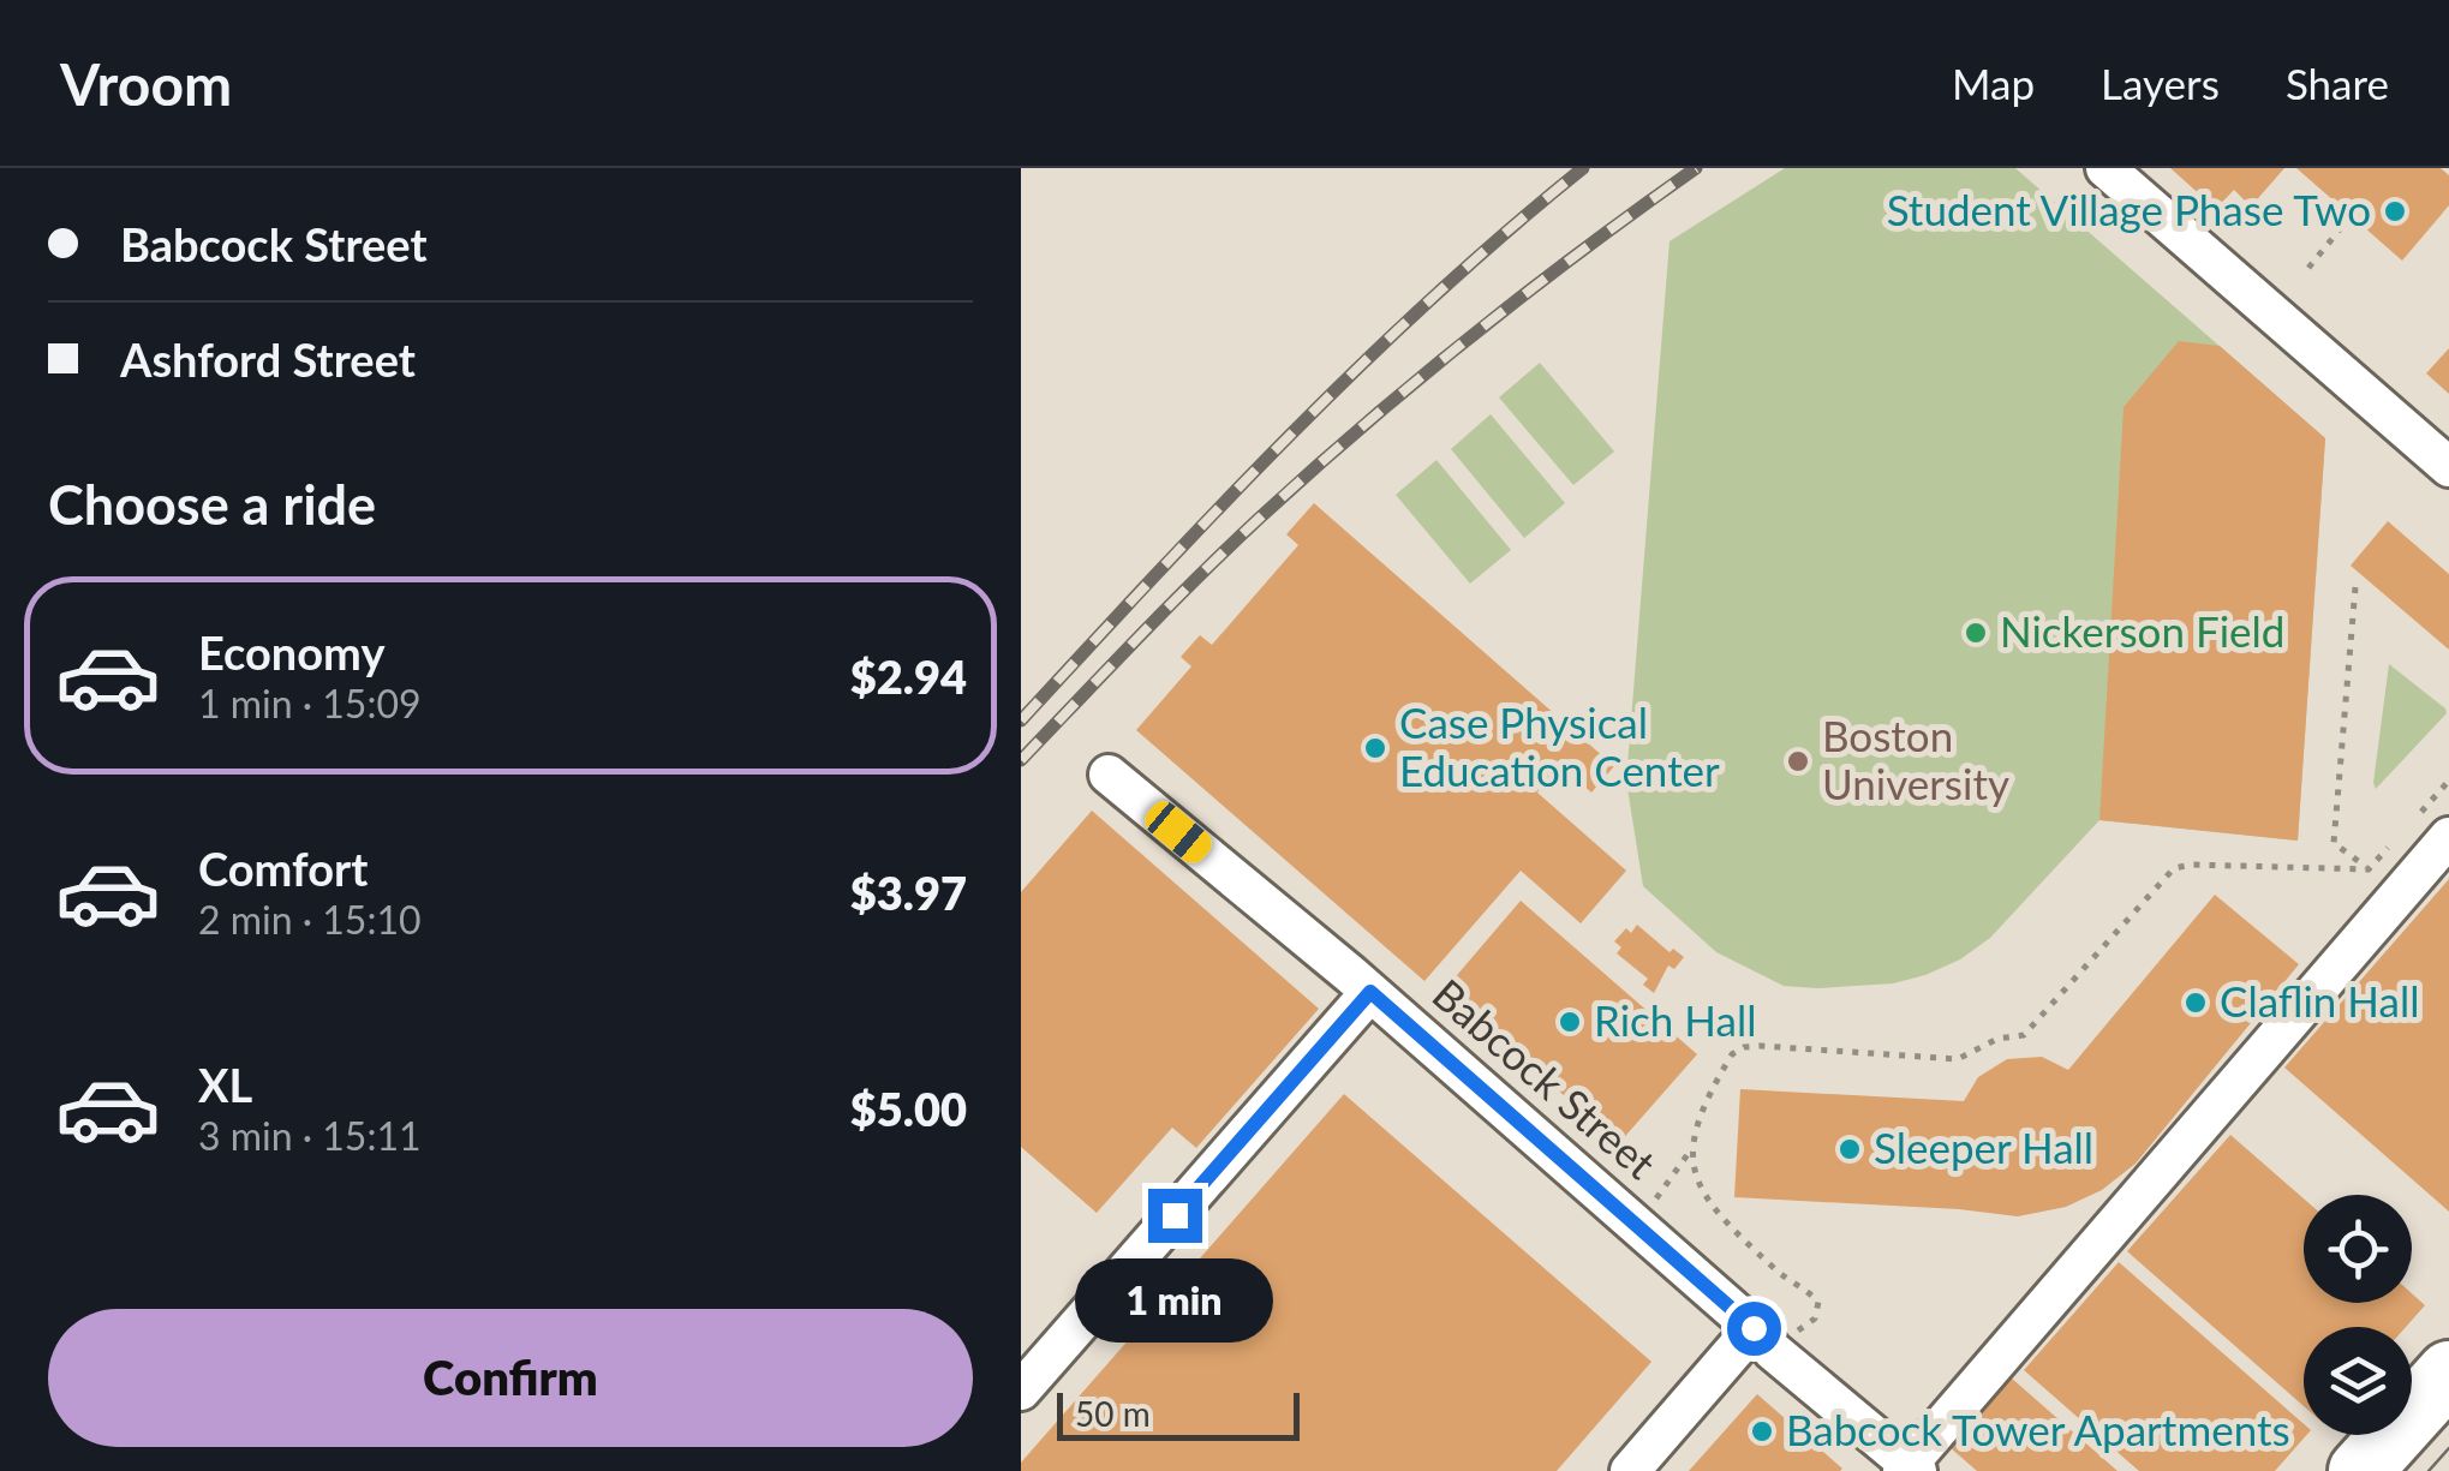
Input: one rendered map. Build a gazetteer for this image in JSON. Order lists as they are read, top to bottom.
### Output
{
  "streets": {
    "street": ["Babcock Street"]
  },
  "places": [
    "Student Village Phase Two",
    "Nickerson Field",
    "Case Physical Education Center",
    "Boston University",
    "Claflin Hall",
    "Rich Hall",
    "Sleeper Hall",
    "Babcock Tower Apartments"
  ],
  "scale_bar": "50 m",
  "page": {
    "header": "Vroom",
    "nav": ["Map", "Layers", "Share"],
    "banner": ["Babcock Street", "Ashford Street"],
    "heading": "Choose a ride",
    "list": [
      {
        "name": "Economy",
        "note": "1 min · 15:09",
        "value": "$2.94"
      },
      {
        "name": "Comfort",
        "note": "2 min · 15:10",
        "value": "$3.97"
      },
      {
        "name": "XL",
        "note": "3 min · 15:11",
        "value": "$5.00"
      }
    ],
    "bubble": "1 min",
    "buttons": "Confirm",
    "scale": "50 m"
  }
}
